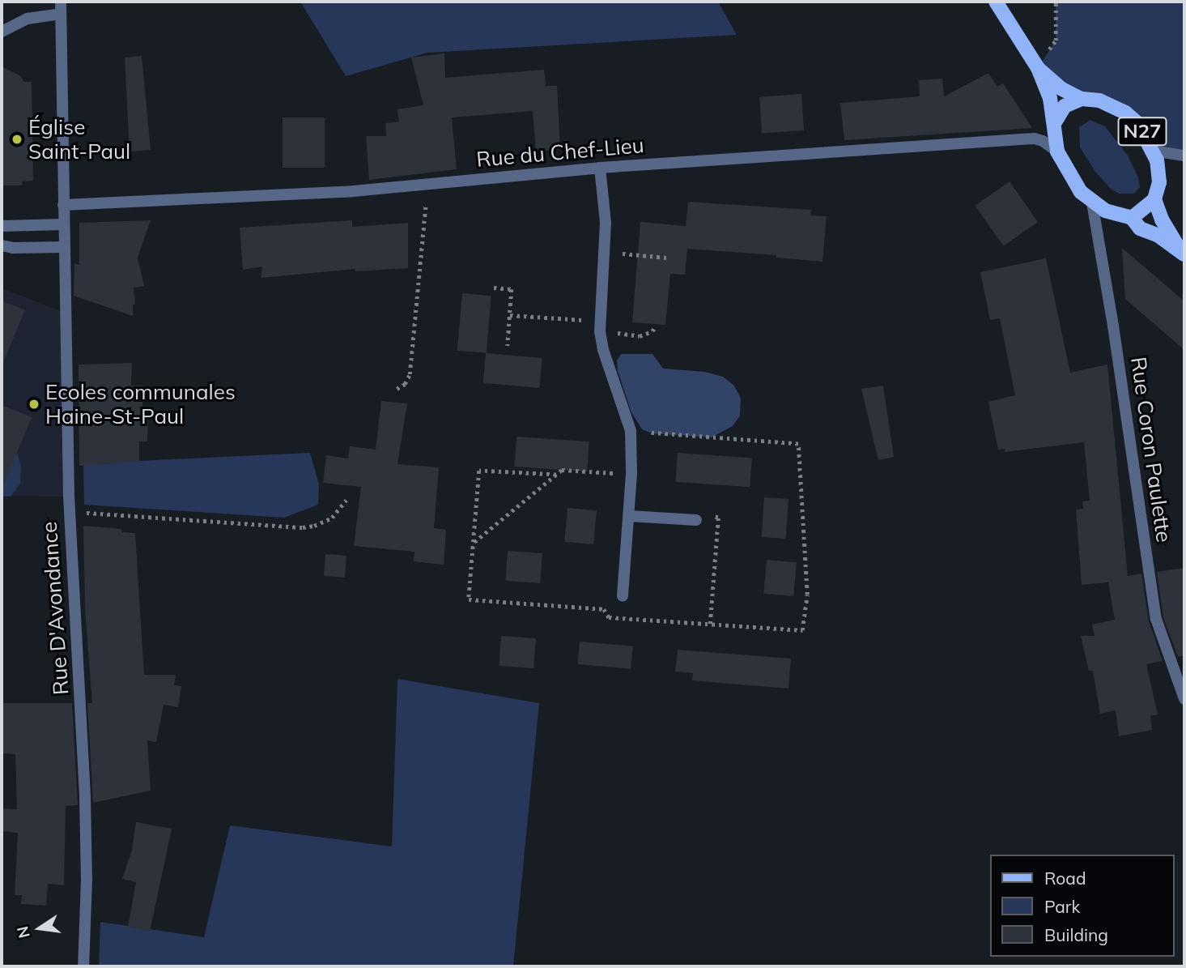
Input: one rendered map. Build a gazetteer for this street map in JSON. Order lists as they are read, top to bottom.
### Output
{
  "streets": {
    "main road": ["N27"],
    "street": ["Rue du Chef-Lieu", "Rue Coron Paulette", "Rue D'Avondance"]
  },
  "crossings": [
    ["N27", "Rue du Chef-Lieu"],
    ["N27", "Rue Coron Paulette"],
    ["Rue du Chef-Lieu", "Rue Coron Paulette"],
    ["Rue du Chef-Lieu", "Rue D'Avondance"]
  ],
  "places": ["Église Saint-Paul", "Ecoles communales Haine-St-Paul"],
  "legend": ["Road", "Park", "Building"],
  "north": "left"
}
